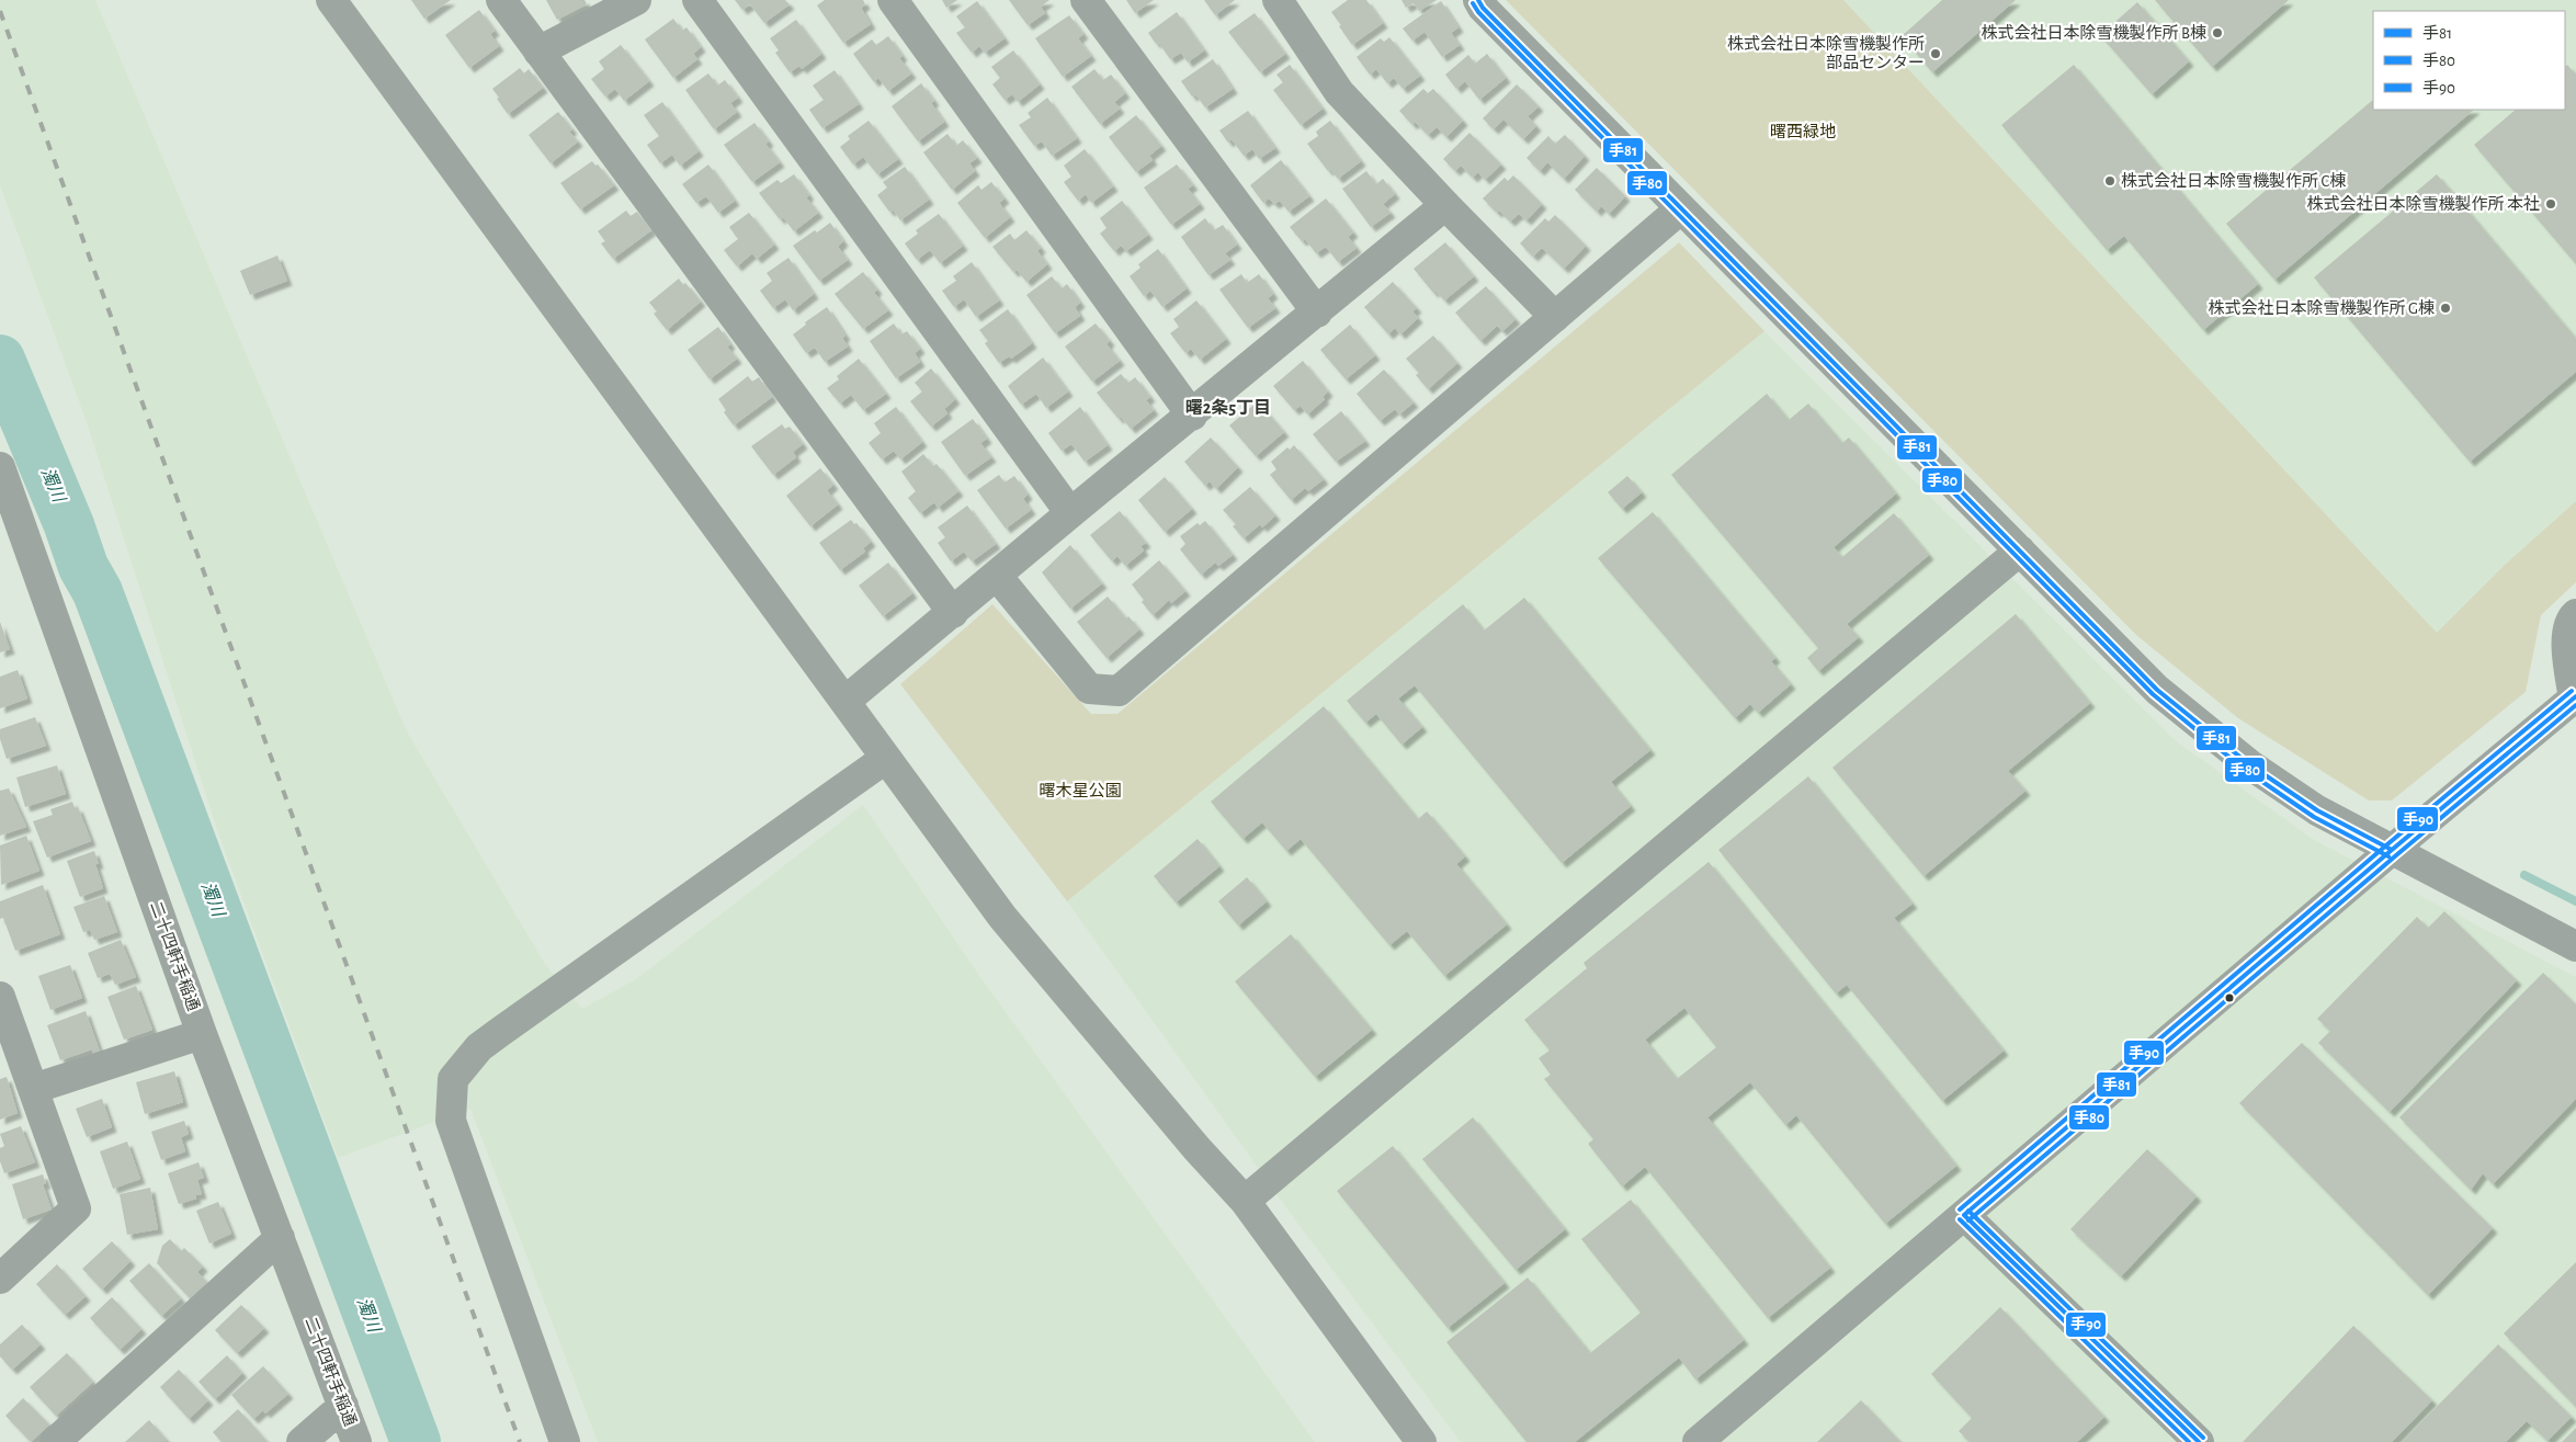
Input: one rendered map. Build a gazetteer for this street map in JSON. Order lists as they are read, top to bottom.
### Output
{
  "streets": {
    "street": ["二十四軒手稲通"]
  },
  "districts": ["曙2条5丁目"],
  "water": ["濁川"],
  "parks": ["曙西緑地", "曙木星公園"],
  "places": [
    "株式会社日本除雪機製作所 B棟",
    "株式会社日本除雪機製作所 部品センター",
    "株式会社日本除雪機製作所 C棟",
    "株式会社日本除雪機製作所 本社",
    "株式会社日本除雪機製作所 G棟"
  ],
  "lines": ["transit line 手81", "transit line 手80", "transit line 手90"],
  "legend": ["手81", "手80", "手90"]
}
